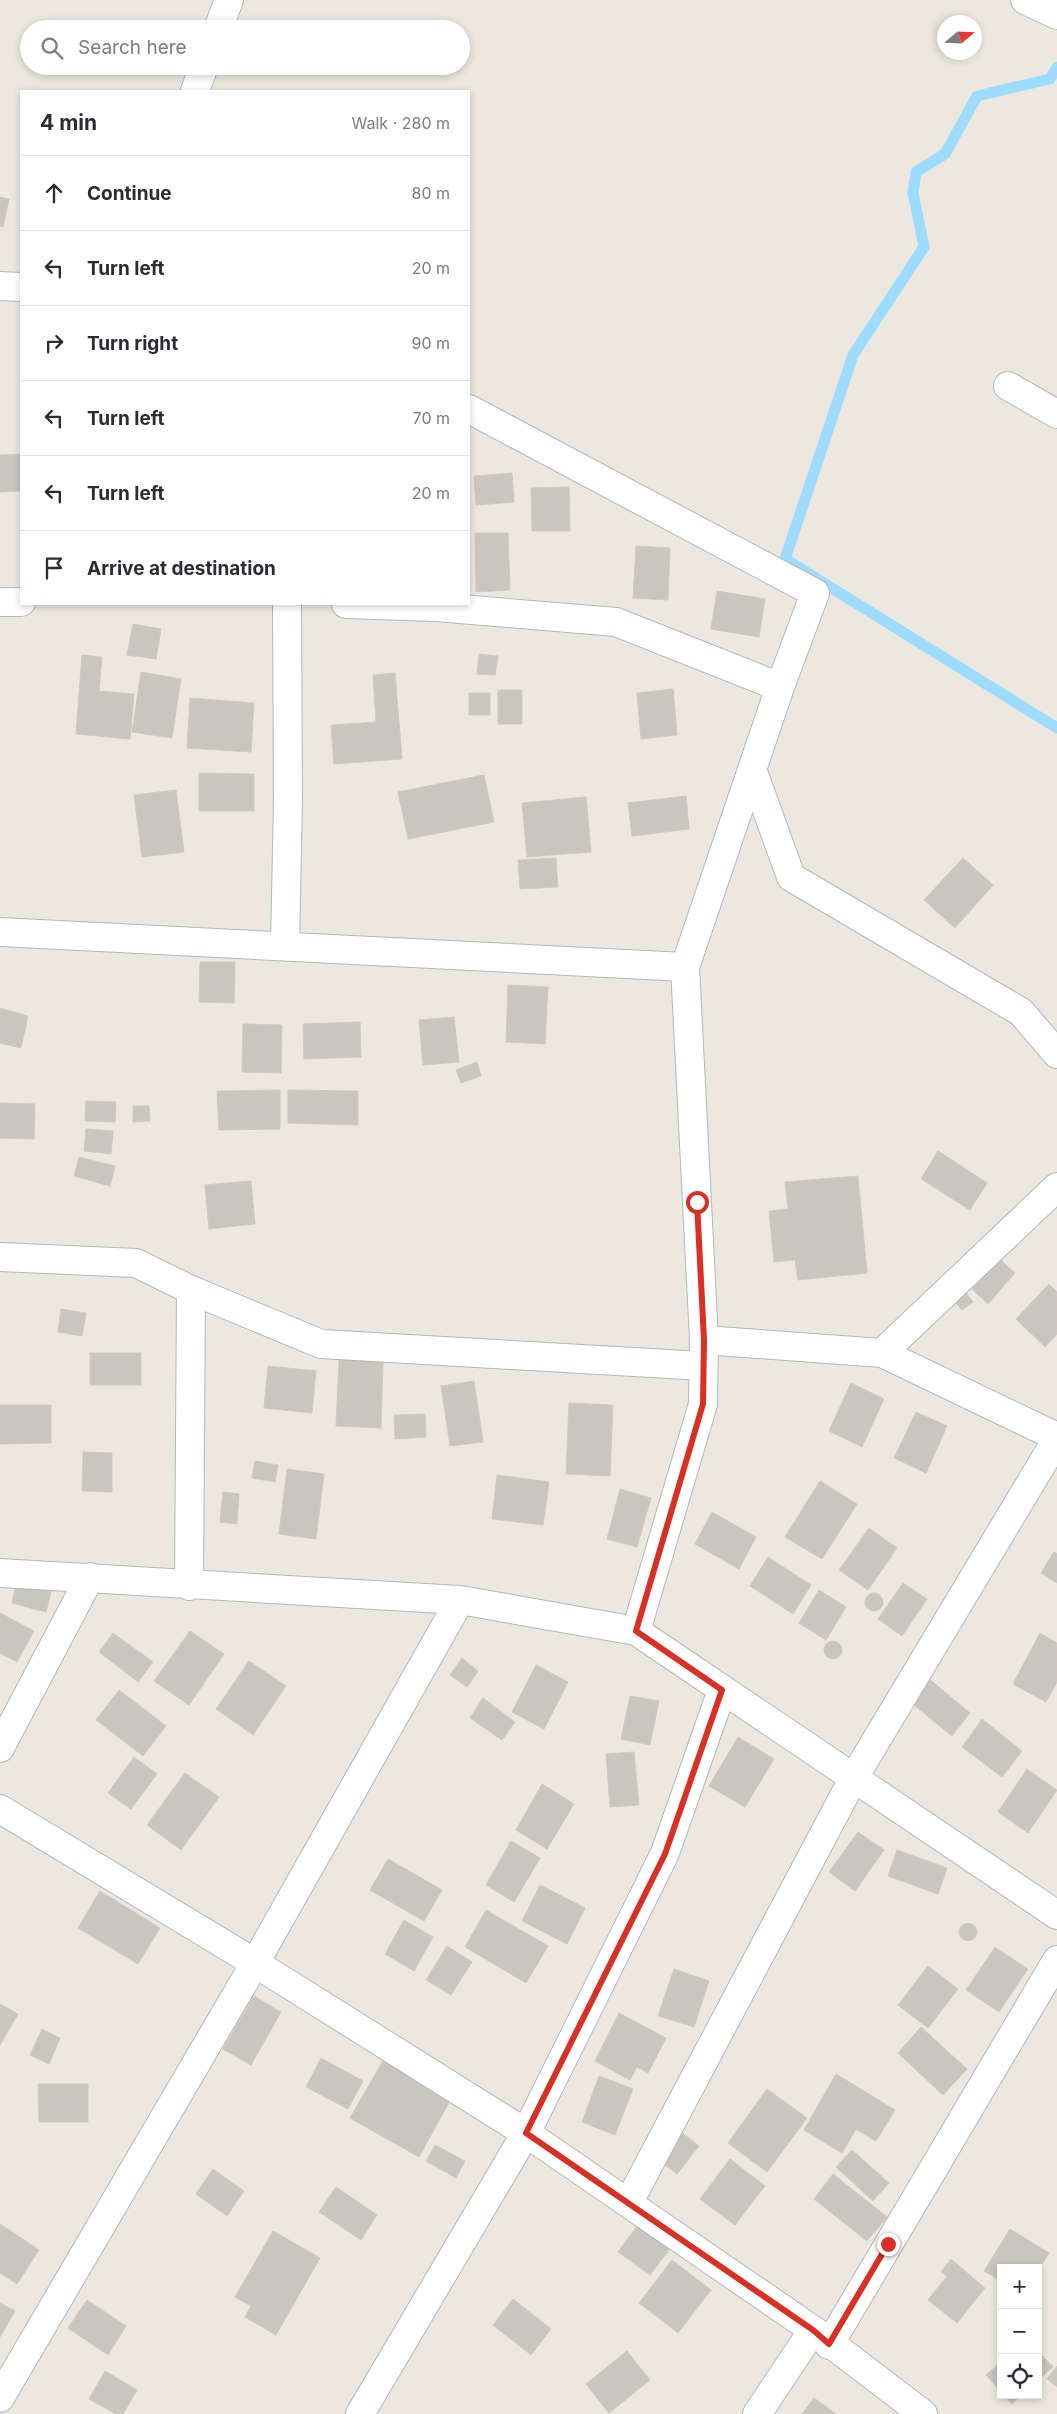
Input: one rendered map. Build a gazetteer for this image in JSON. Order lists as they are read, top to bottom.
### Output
{
  "north": "right",
  "page": {
    "search": "Search here",
    "heading": ["4 min", "Walk · 280 m"],
    "list": [
      ["Continue", "80 m"],
      ["Turn left", "20 m"],
      ["Turn right", "90 m"],
      ["Turn left", "70 m"],
      ["Turn left", "20 m"],
      "Arrive at destination"
    ],
    "map_buttons": ["+", "−"]
  }
}
